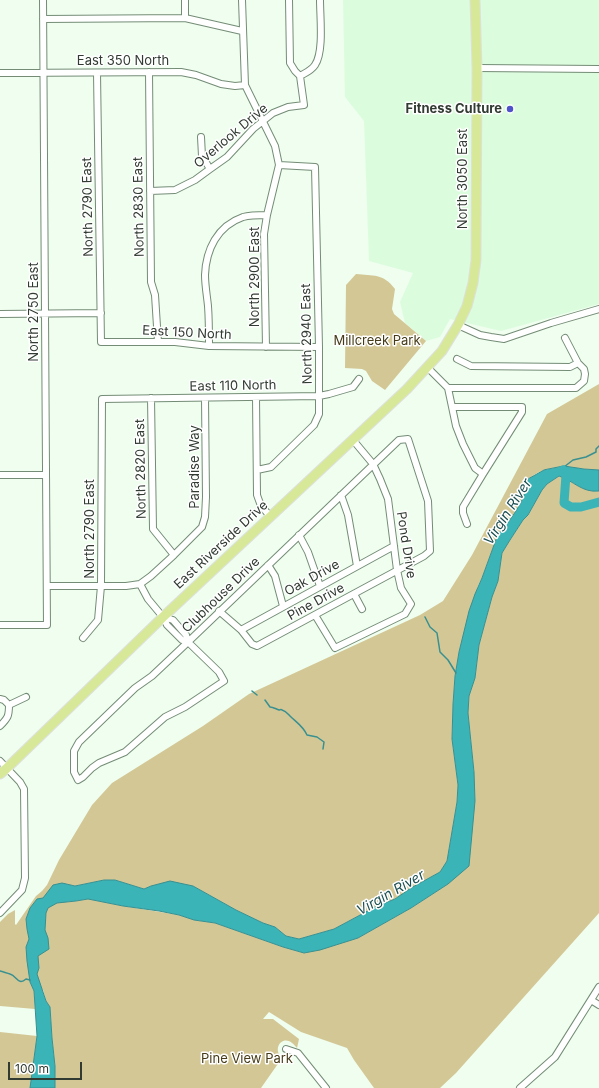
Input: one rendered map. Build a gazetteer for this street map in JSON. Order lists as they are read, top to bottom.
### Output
{
  "streets": {
    "main road": ["North 3050 East", "East Riverside Drive"],
    "street": [
      "East 350 North",
      "Overlook Drive",
      "North 2790 East",
      "North 2830 East",
      "North 2900 East",
      "North 2750 East",
      "East 150 North",
      "North 2940 East",
      "East 110 North",
      "Paradise Way",
      "North 2820 East",
      "Pond Drive",
      "Oak Drive",
      "Clubhouse Drive",
      "Pine Drive"
    ]
  },
  "crossings": [
    ["East 350 North", "North 2790 East"],
    ["East 350 North", "North 2830 East"],
    ["East 350 North", "North 2900 East"],
    ["East 350 North", "North 2750 East"],
    ["Overlook Drive", "North 2830 East"],
    ["Overlook Drive", "North 2900 East"],
    ["North 3050 East", "East Riverside Drive"],
    ["North 2790 East", "East 150 North"],
    ["North 2790 East", "East 110 North"],
    ["North 2830 East", "East 150 North"],
    ["North 2900 East", "East 150 North"],
    ["North 2900 East", "North 2940 East"],
    ["East 150 North", "North 2940 East"],
    ["North 2940 East", "East 110 North"],
    ["East 110 North", "Paradise Way"],
    ["East 110 North", "North 2820 East"],
    ["Paradise Way", "North 2820 East"],
    ["East Riverside Drive", "Pond Drive"],
    ["Pond Drive", "Oak Drive"],
    ["Pond Drive", "Clubhouse Drive"],
    ["Pond Drive", "Pine Drive"],
    ["Oak Drive", "Pine Drive"],
    ["Clubhouse Drive", "Pine Drive"]
  ],
  "water": ["Virgin River"],
  "parks": ["Millcreek Park", "Pine View Park"],
  "places": ["Fitness Culture"],
  "scale_bar": "100 m"
}
